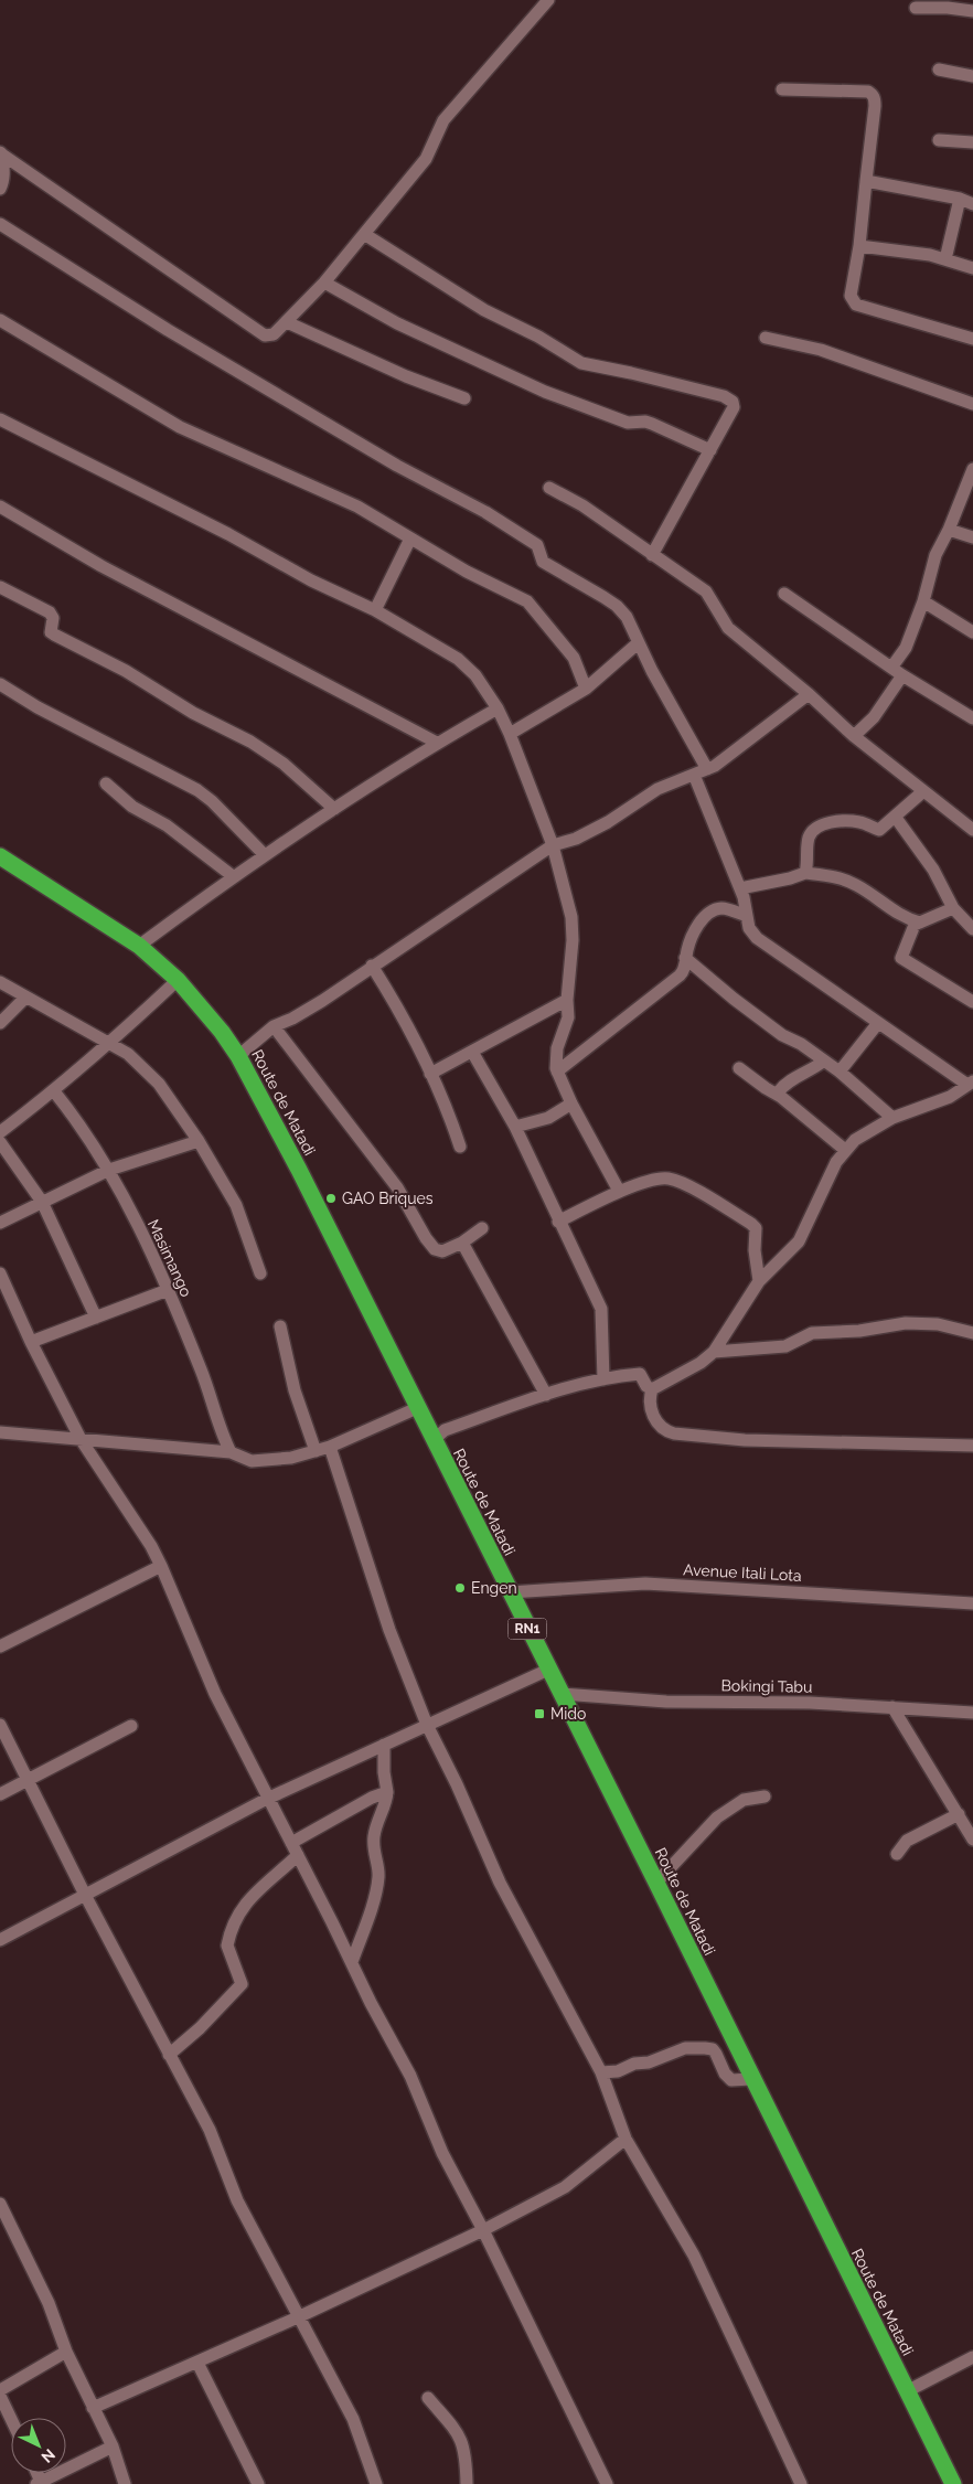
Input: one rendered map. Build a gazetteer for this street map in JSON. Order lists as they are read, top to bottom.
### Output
{
  "streets": {
    "highway": ["Route de Matadi", "RN1"],
    "street": ["Masimango", "Avenue Itali Lota", "Bokingi Tabu"]
  },
  "crossings": [
    ["Route de Matadi", "Avenue Itali Lota"],
    ["Route de Matadi", "Bokingi Tabu"]
  ],
  "places": {
    "other": ["GAO Briques", "Engen"],
    "transit": ["Mido"]
  },
  "north": "bottom right"
}
